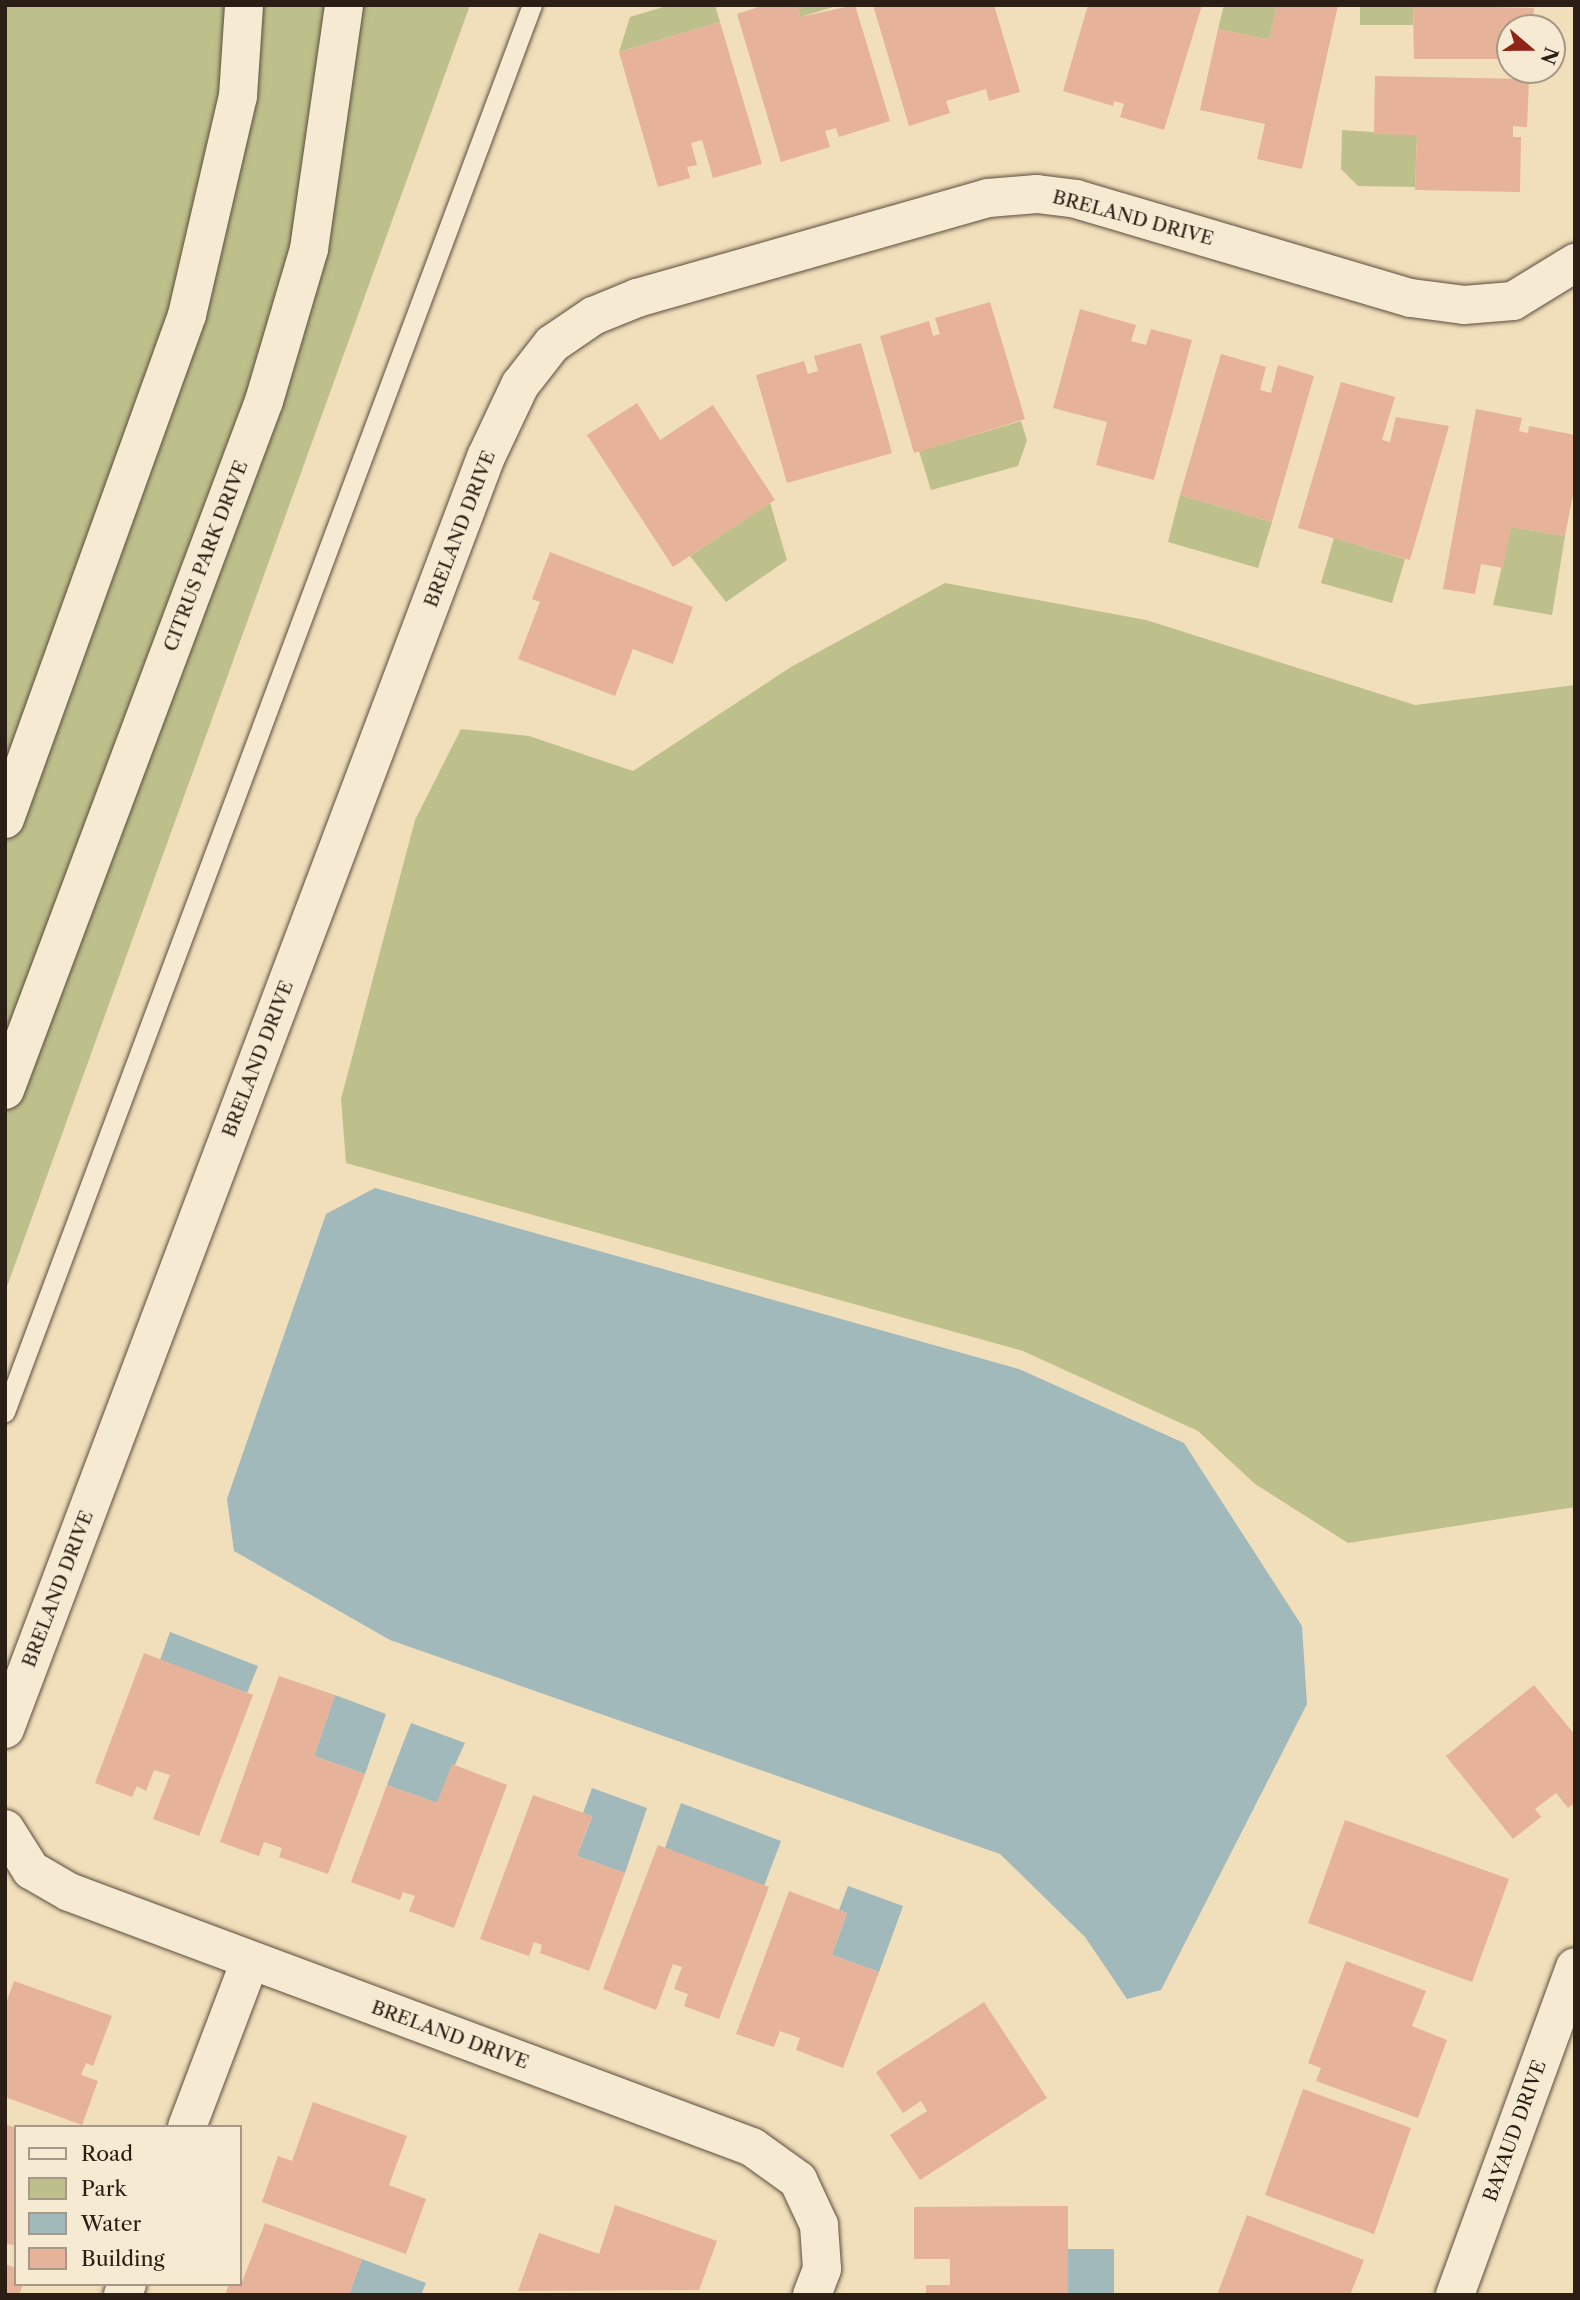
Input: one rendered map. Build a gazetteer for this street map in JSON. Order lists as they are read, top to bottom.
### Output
{
  "streets": {
    "street": ["BRELAND DRIVE", "CITRUS PARK DRIVE", "BAYAUD DRIVE"]
  },
  "legend": [
    "Road",
    "Park",
    "Water",
    "Building"
  ],
  "north": "right"
}
